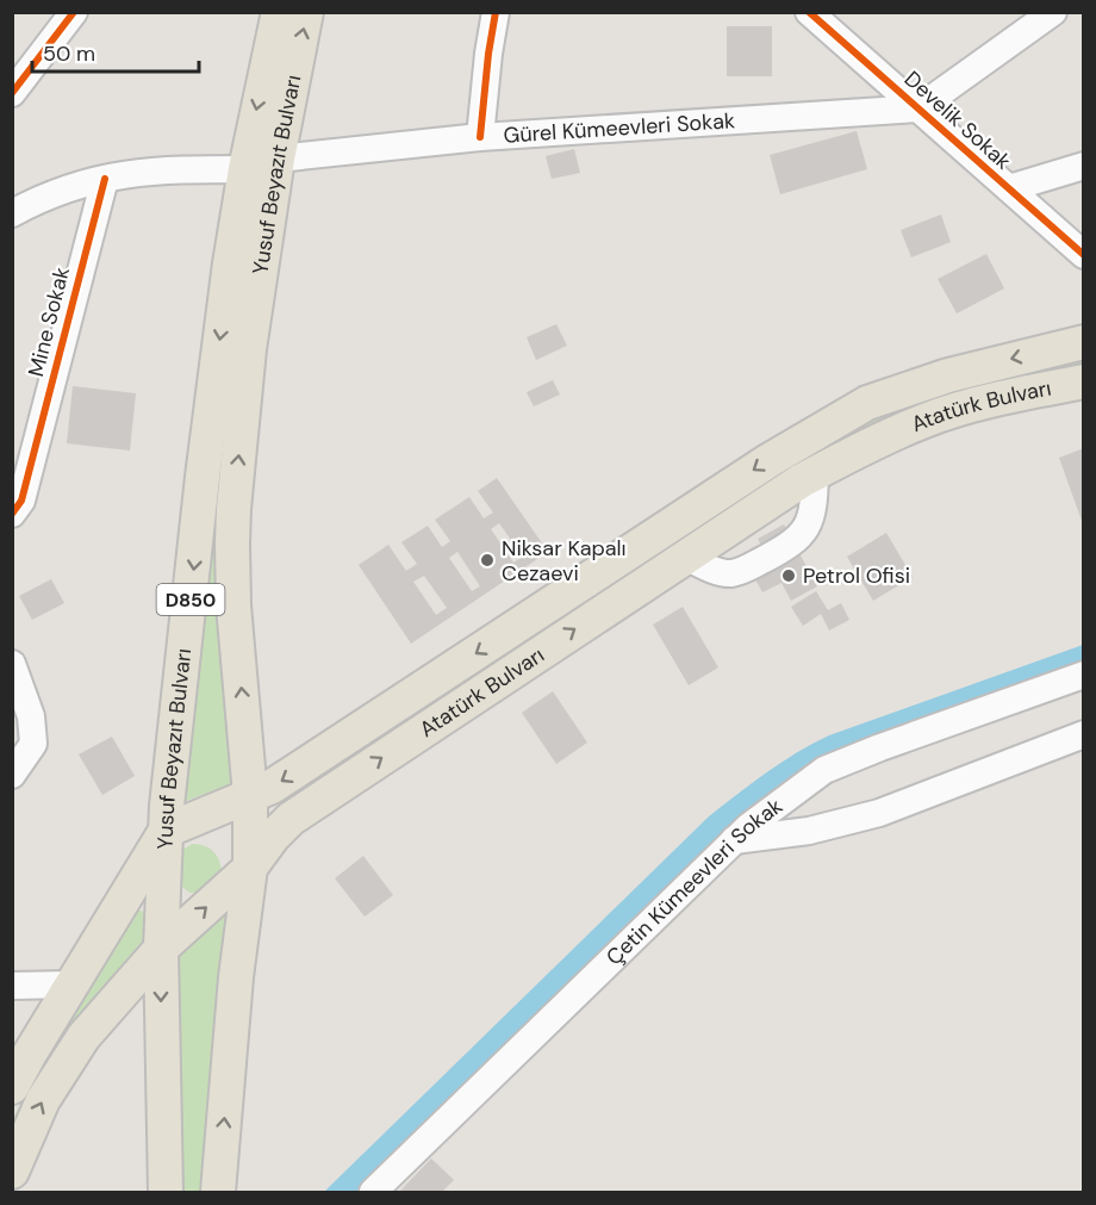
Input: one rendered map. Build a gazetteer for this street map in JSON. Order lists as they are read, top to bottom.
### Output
{
  "streets": {
    "main road": ["Yusuf Beyazıt Bulvarı", "Atatürk Bulvarı", "D850"],
    "street": [
      "Develik Sokak",
      "Gürel Kümeevleri Sokak",
      "Mine Sokak",
      "Çetin Kümeevleri Sokak"
    ]
  },
  "crossings": [
    ["Develik Sokak", "Gürel Kümeevleri Sokak"],
    ["Gürel Kümeevleri Sokak", "Yusuf Beyazıt Bulvarı"],
    ["Yusuf Beyazıt Bulvarı", "Atatürk Bulvarı"]
  ],
  "places": ["Niksar Kapalı Cezaevi", "Petrol Ofisi"],
  "scale_bar": "50 m"
}
